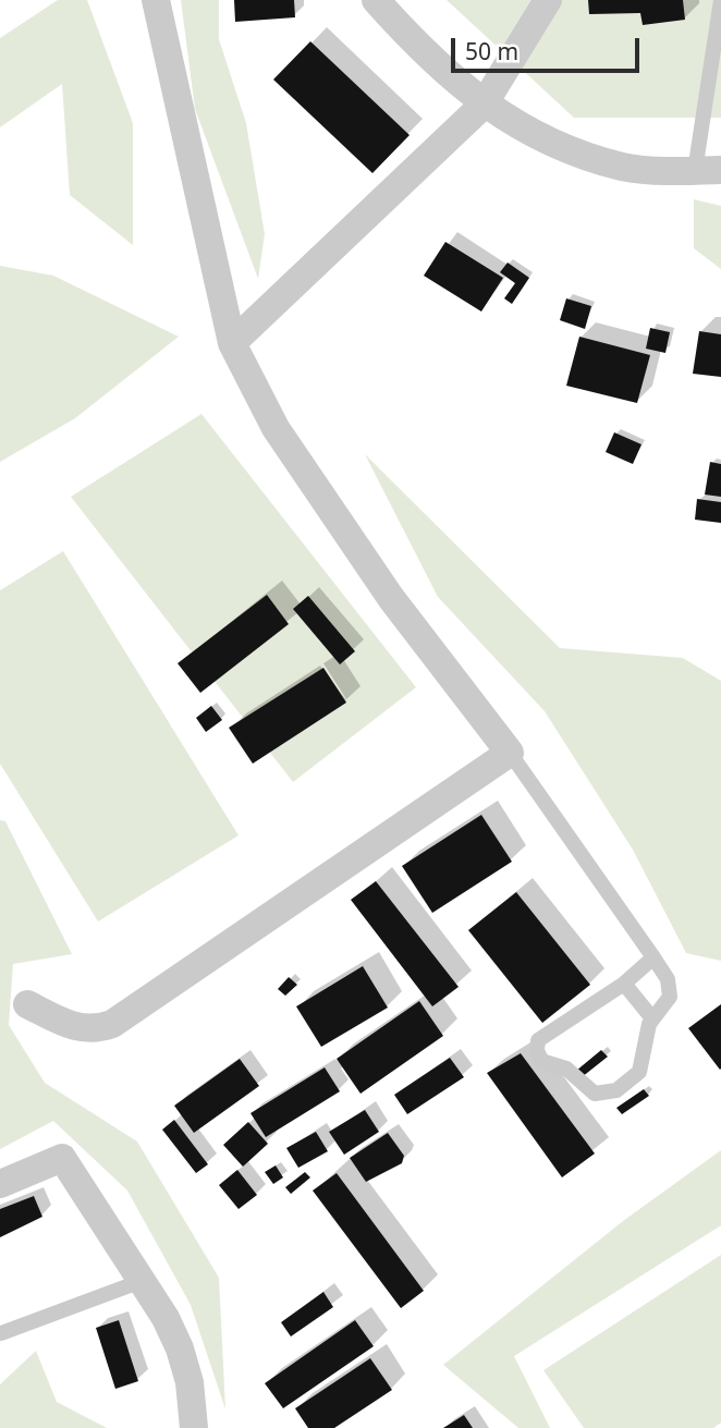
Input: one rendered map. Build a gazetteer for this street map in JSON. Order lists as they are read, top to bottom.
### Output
{
  "scale_bar": "50 m"
}
